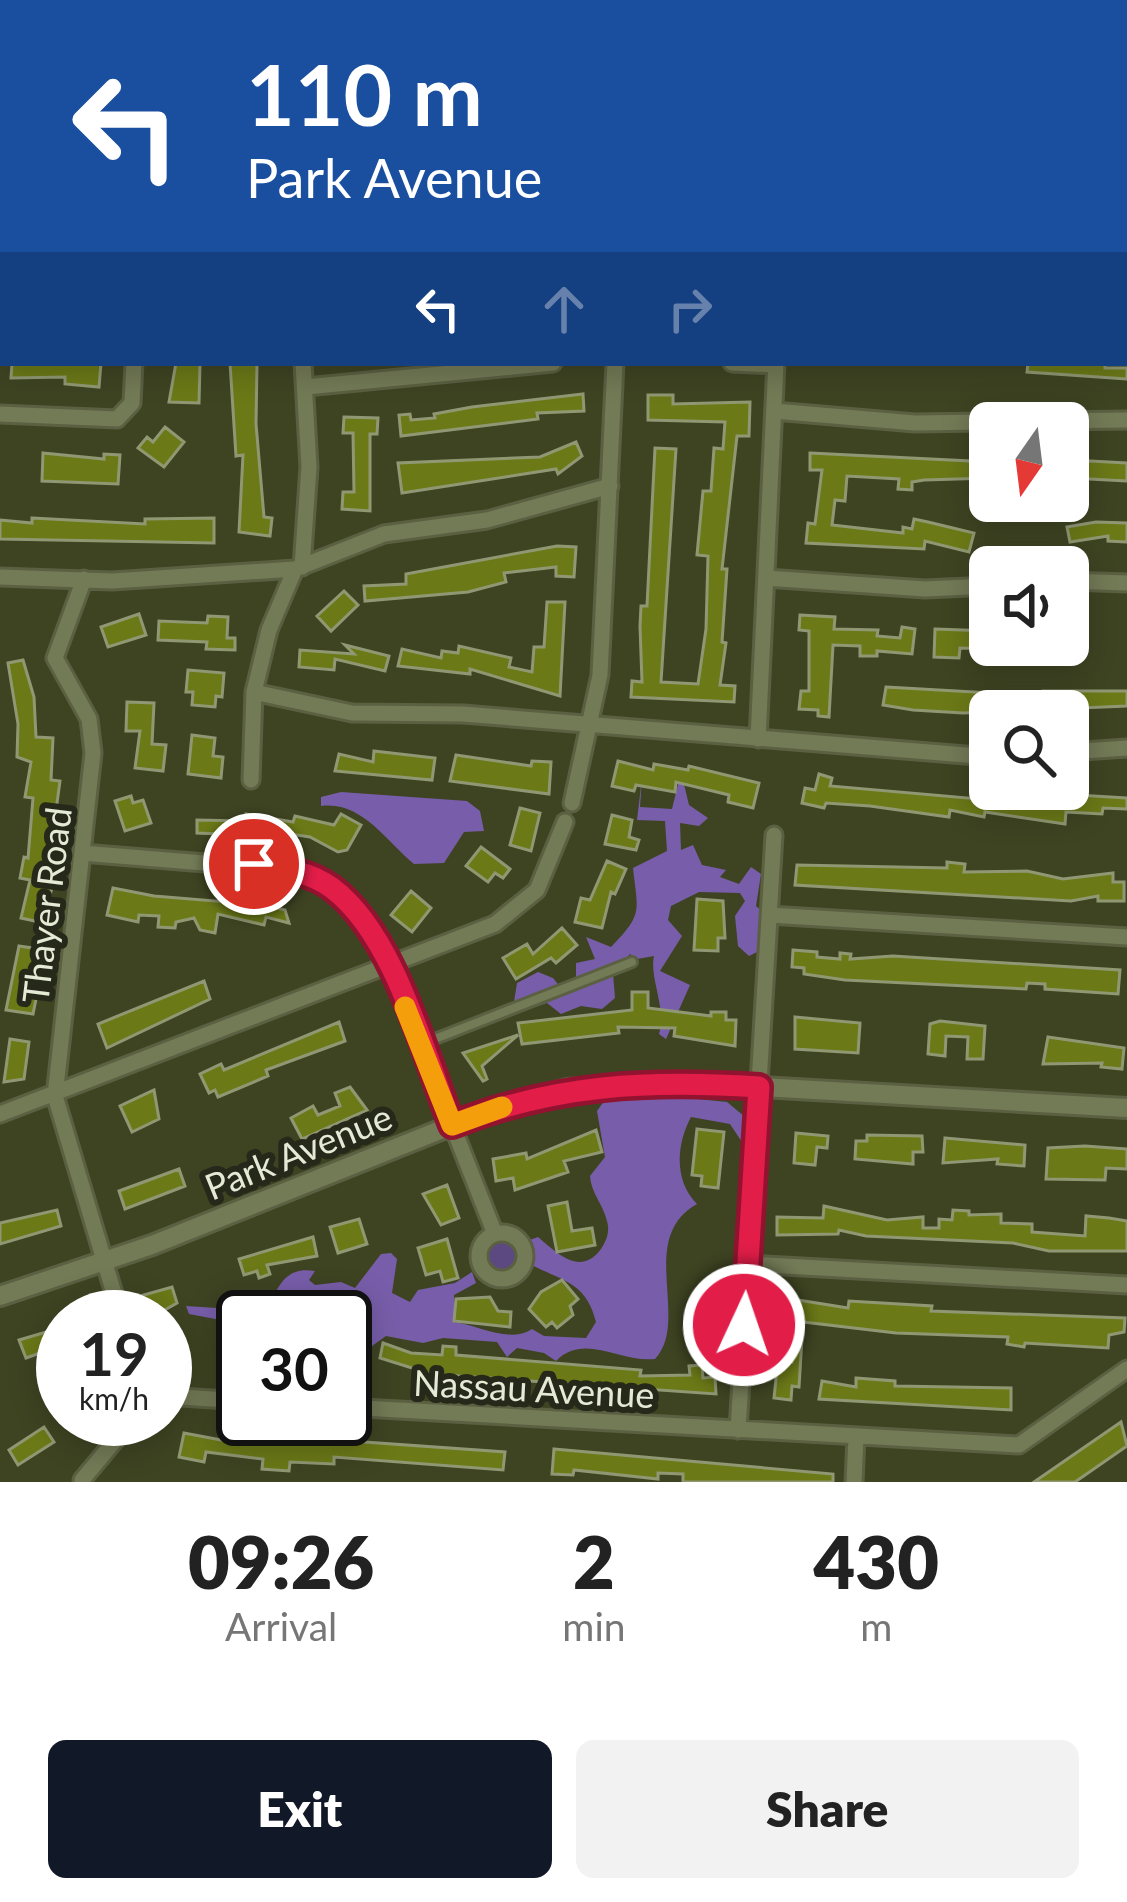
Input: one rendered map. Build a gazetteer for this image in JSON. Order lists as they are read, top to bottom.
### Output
{
  "streets": {
    "street": ["Thayer Road", "Park Avenue", "Nassau Avenue"]
  },
  "crossings": [
    ["Thayer Road", "Park Avenue"]
  ],
  "north": "bottom",
  "page": {
    "turn": ["110 m", "Park Avenue"],
    "speed": "19 km/h",
    "limit": "30",
    "eta": [
      "09:26",
      "Arrival",
      "2",
      "min",
      "430",
      "m"
    ],
    "buttons": ["Exit", "Share"]
  }
}
